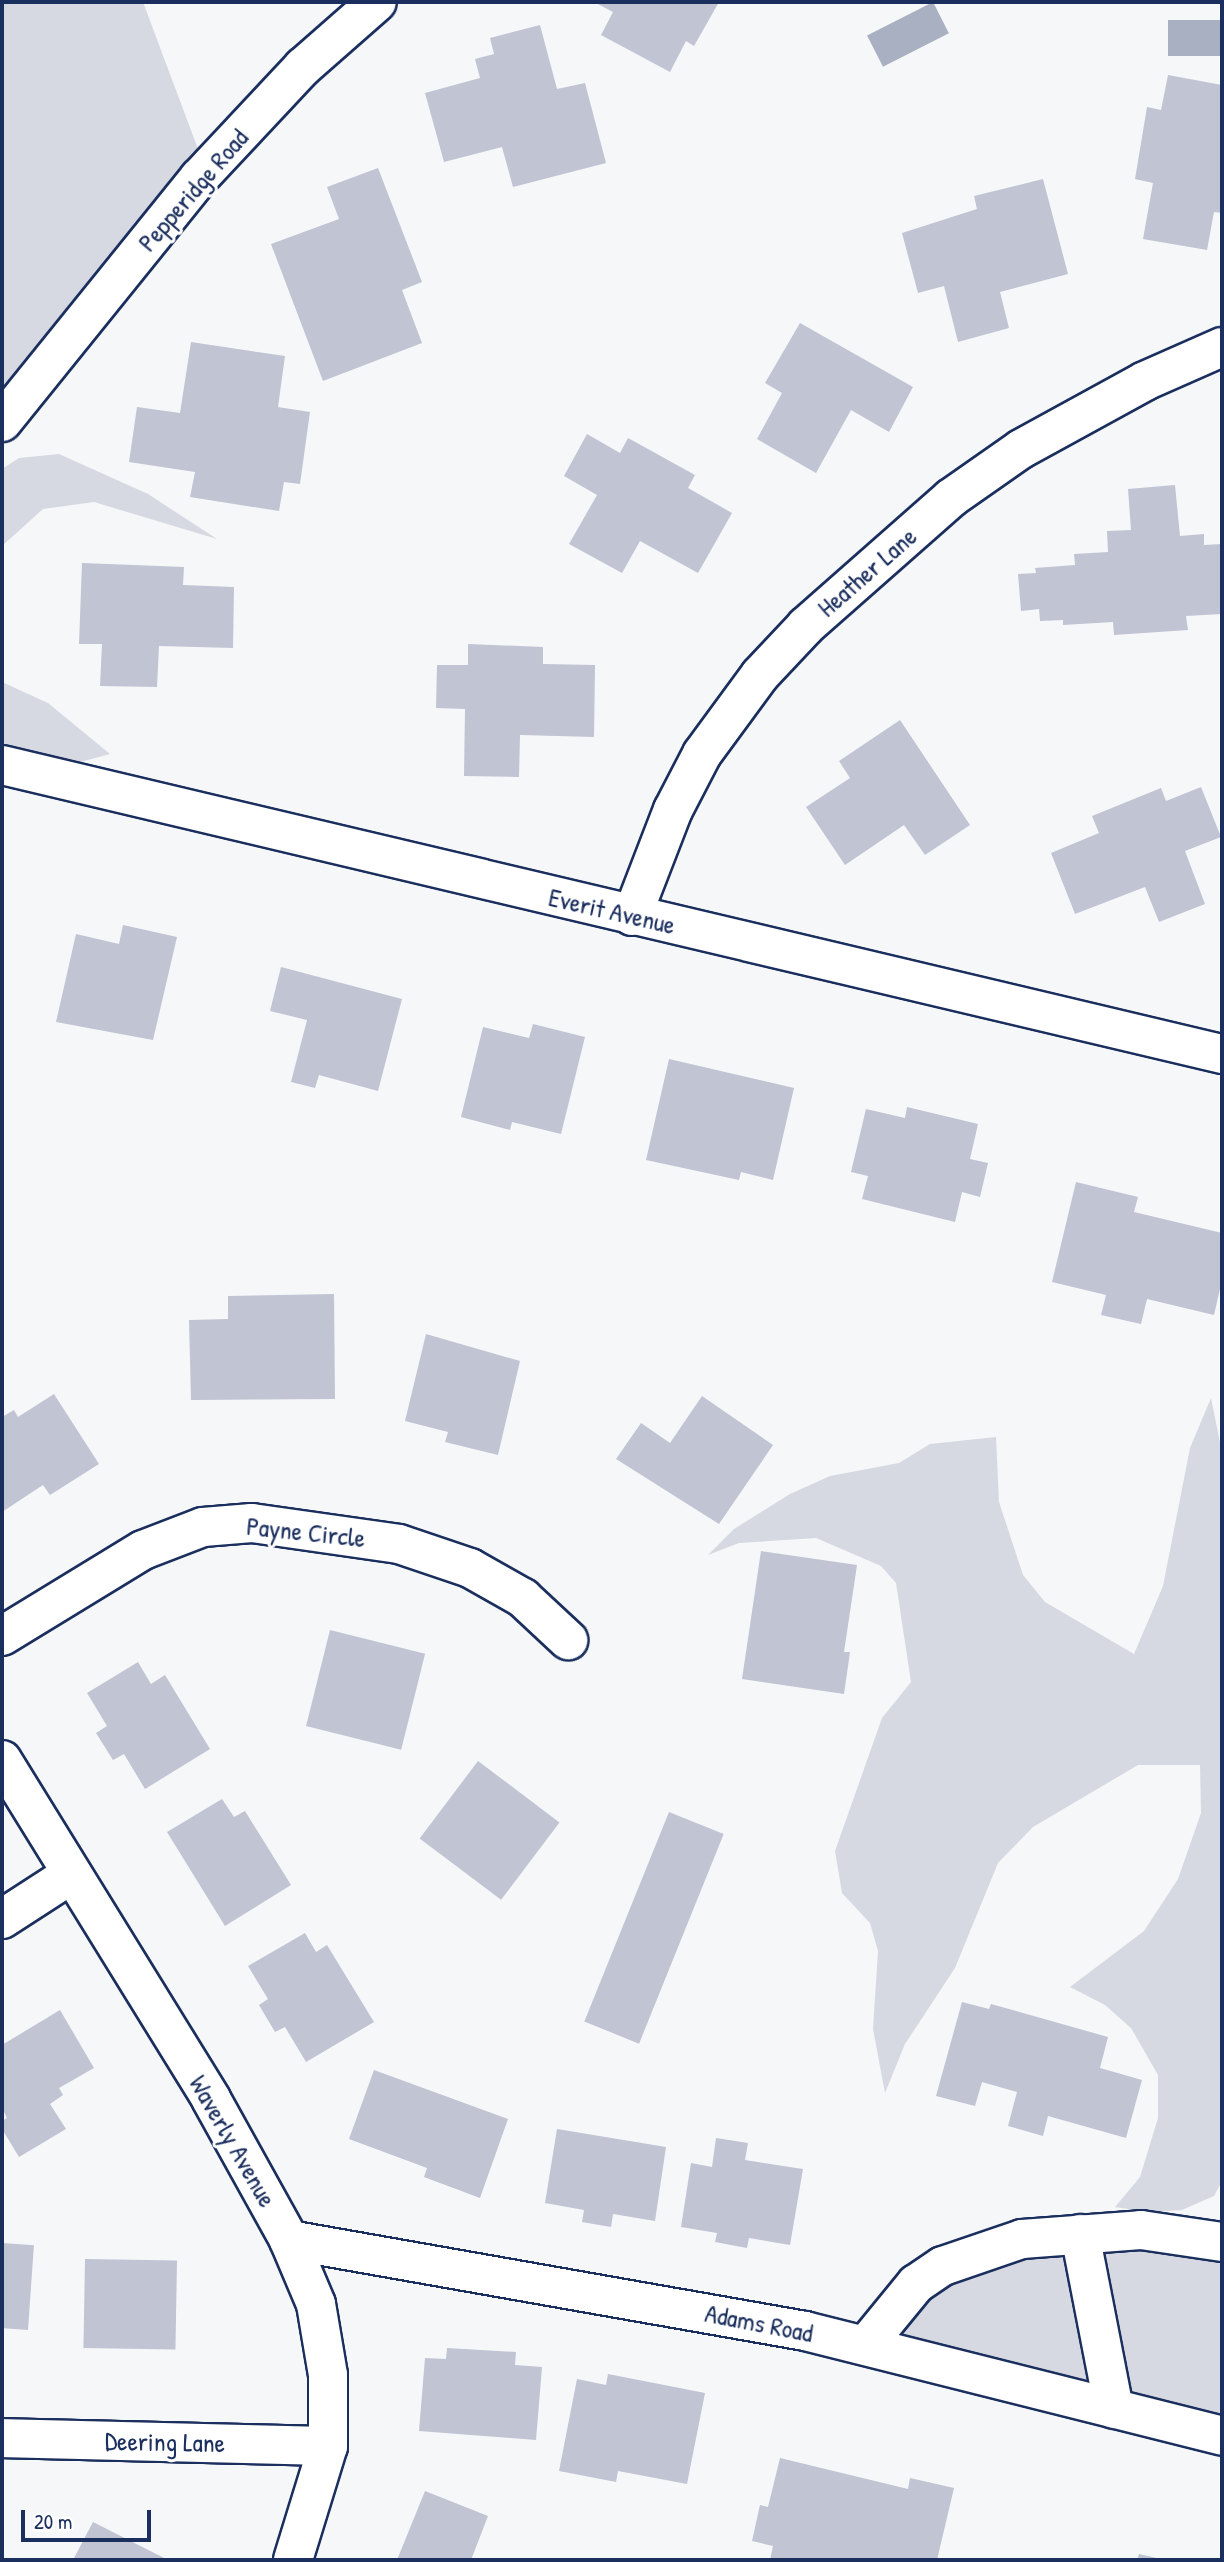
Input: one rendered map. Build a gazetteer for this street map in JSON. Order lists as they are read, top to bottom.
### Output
{
  "streets": {
    "street": [
      "Pepperidge Road",
      "Heather Lane",
      "Everit Avenue",
      "Payne Circle",
      "Waverly Avenue",
      "Adams Road",
      "Deering Lane"
    ]
  },
  "crossings": [
    ["Heather Lane", "Everit Avenue"],
    ["Waverly Avenue", "Adams Road"],
    ["Waverly Avenue", "Deering Lane"]
  ],
  "scale_bar": "20 m"
}
